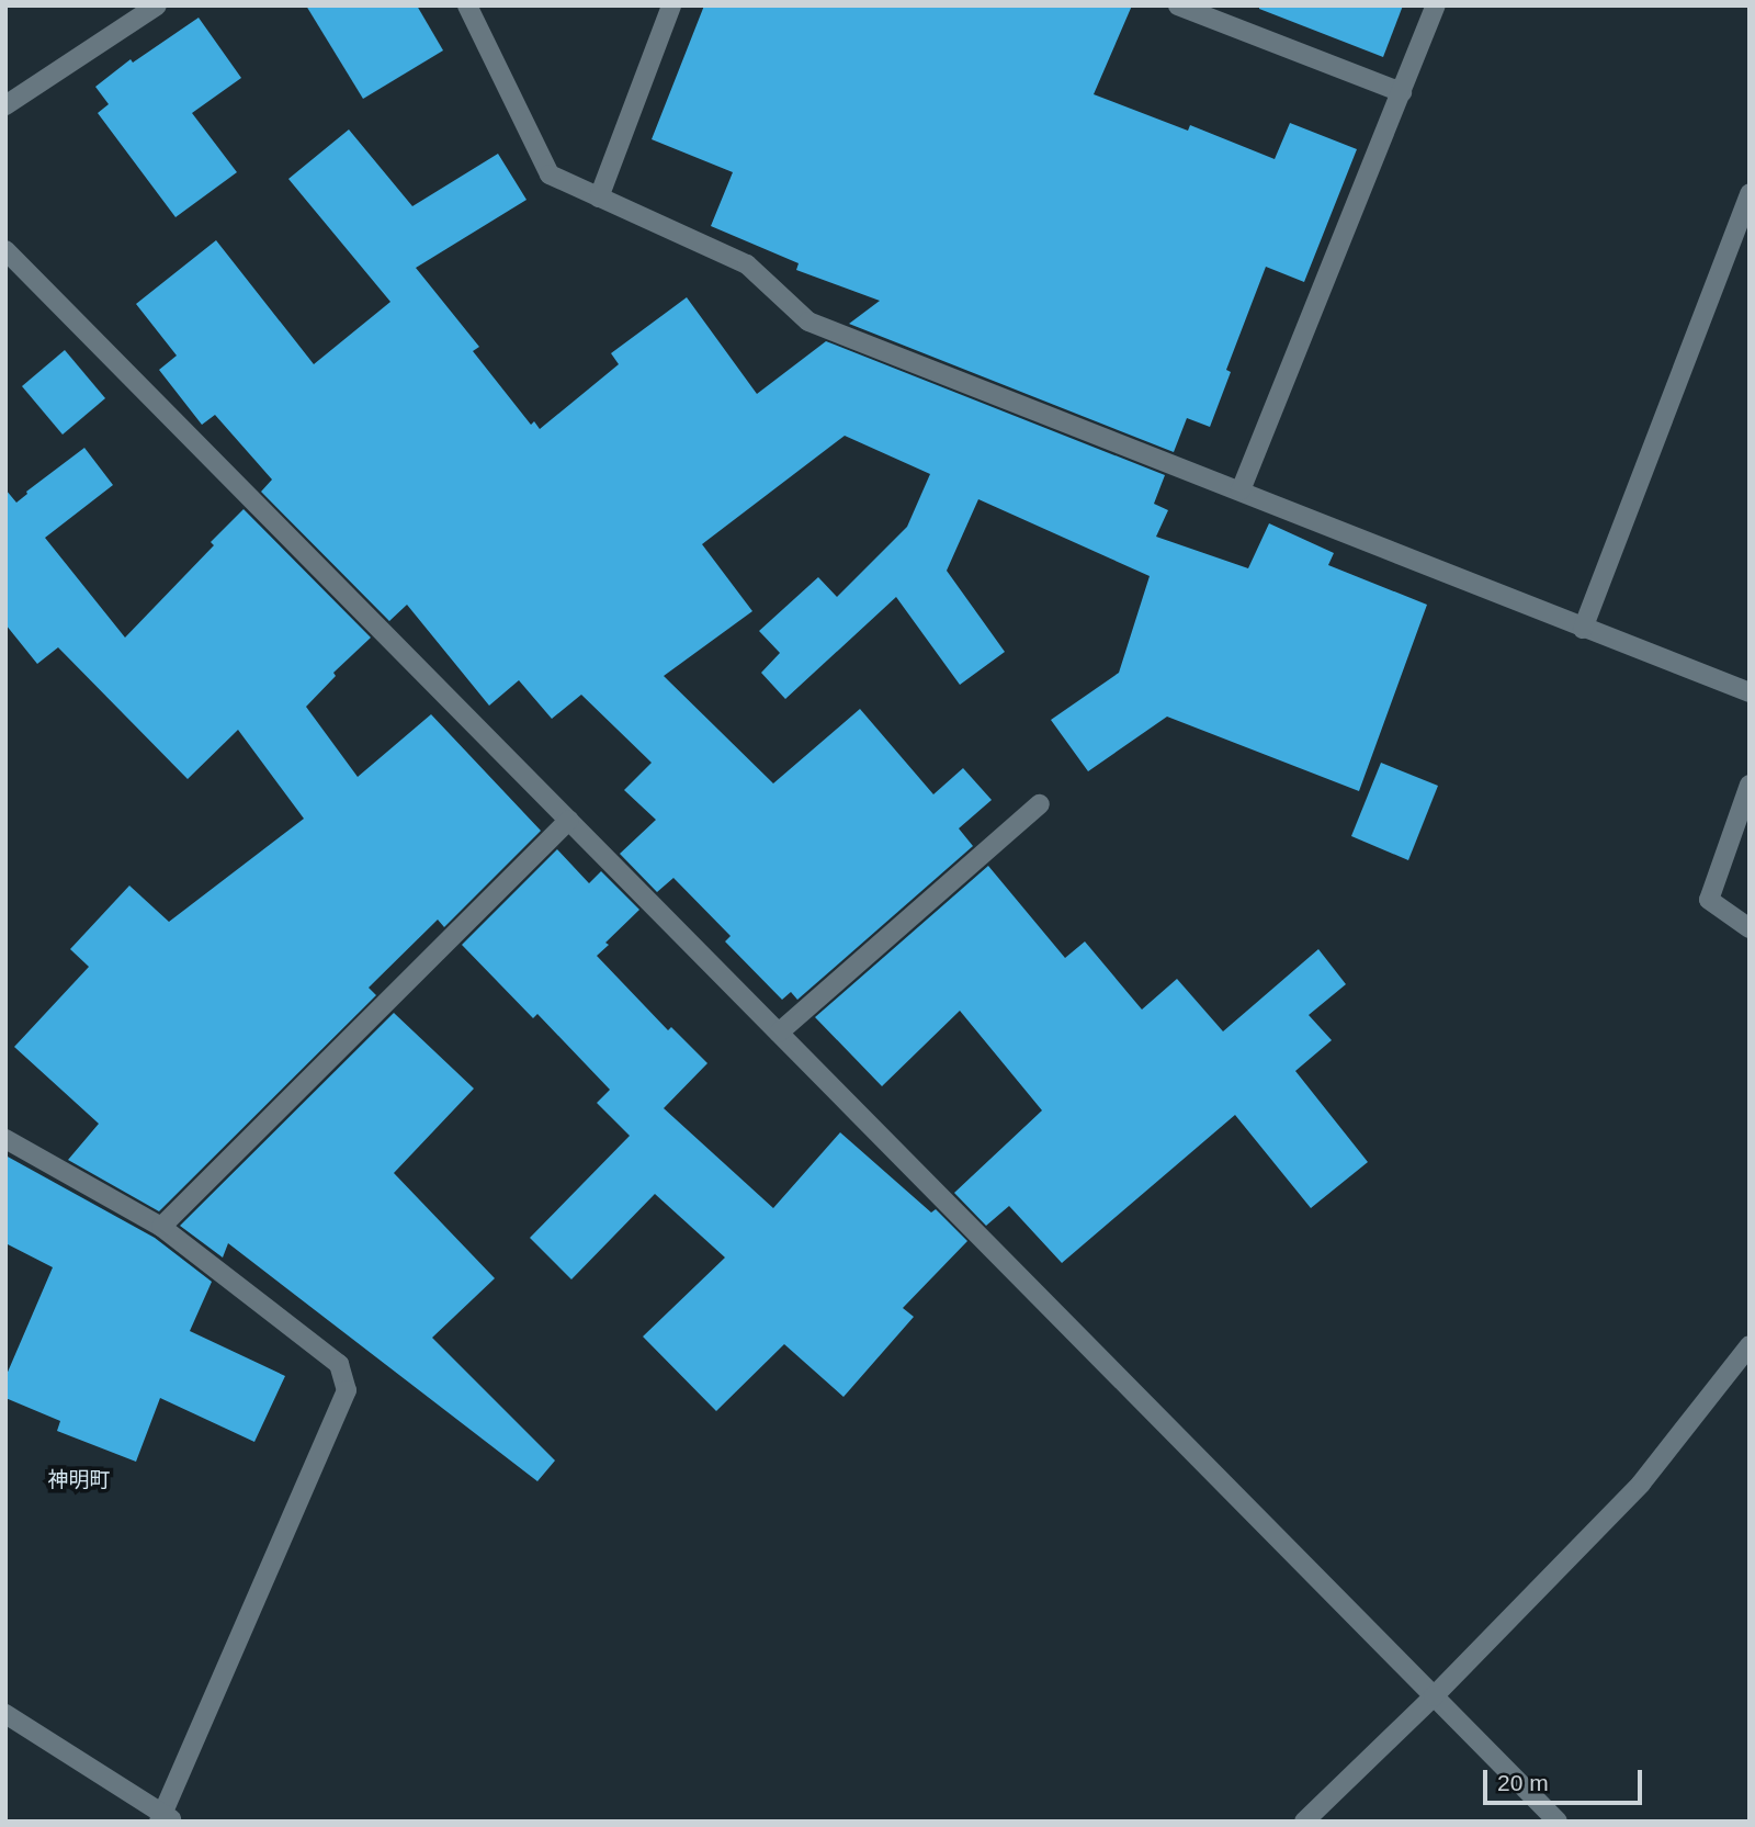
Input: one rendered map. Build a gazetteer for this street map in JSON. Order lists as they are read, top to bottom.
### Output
{
  "districts": ["神明町"],
  "scale_bar": "20 m"
}
